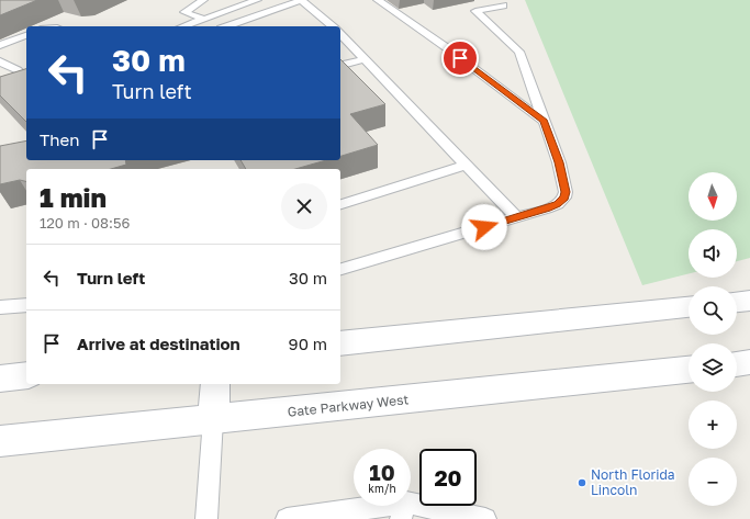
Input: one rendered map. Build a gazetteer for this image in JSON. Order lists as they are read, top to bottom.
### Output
{
  "streets": {
    "main road": ["Gate Parkway West"]
  },
  "places": ["North Florida Lincoln"],
  "north": "bottom",
  "page": {
    "turn": ["30 m", "Turn left"],
    "then": "Then",
    "heading": ["1 min", "120 m · 08:56"],
    "map_buttons": ["+", "−"],
    "list": [
      {
        "name": "Turn left",
        "value": "30 m"
      },
      {
        "name": "Arrive at destination",
        "value": "90 m"
      }
    ],
    "speed": "10 km/h",
    "limit": "20"
  }
}
